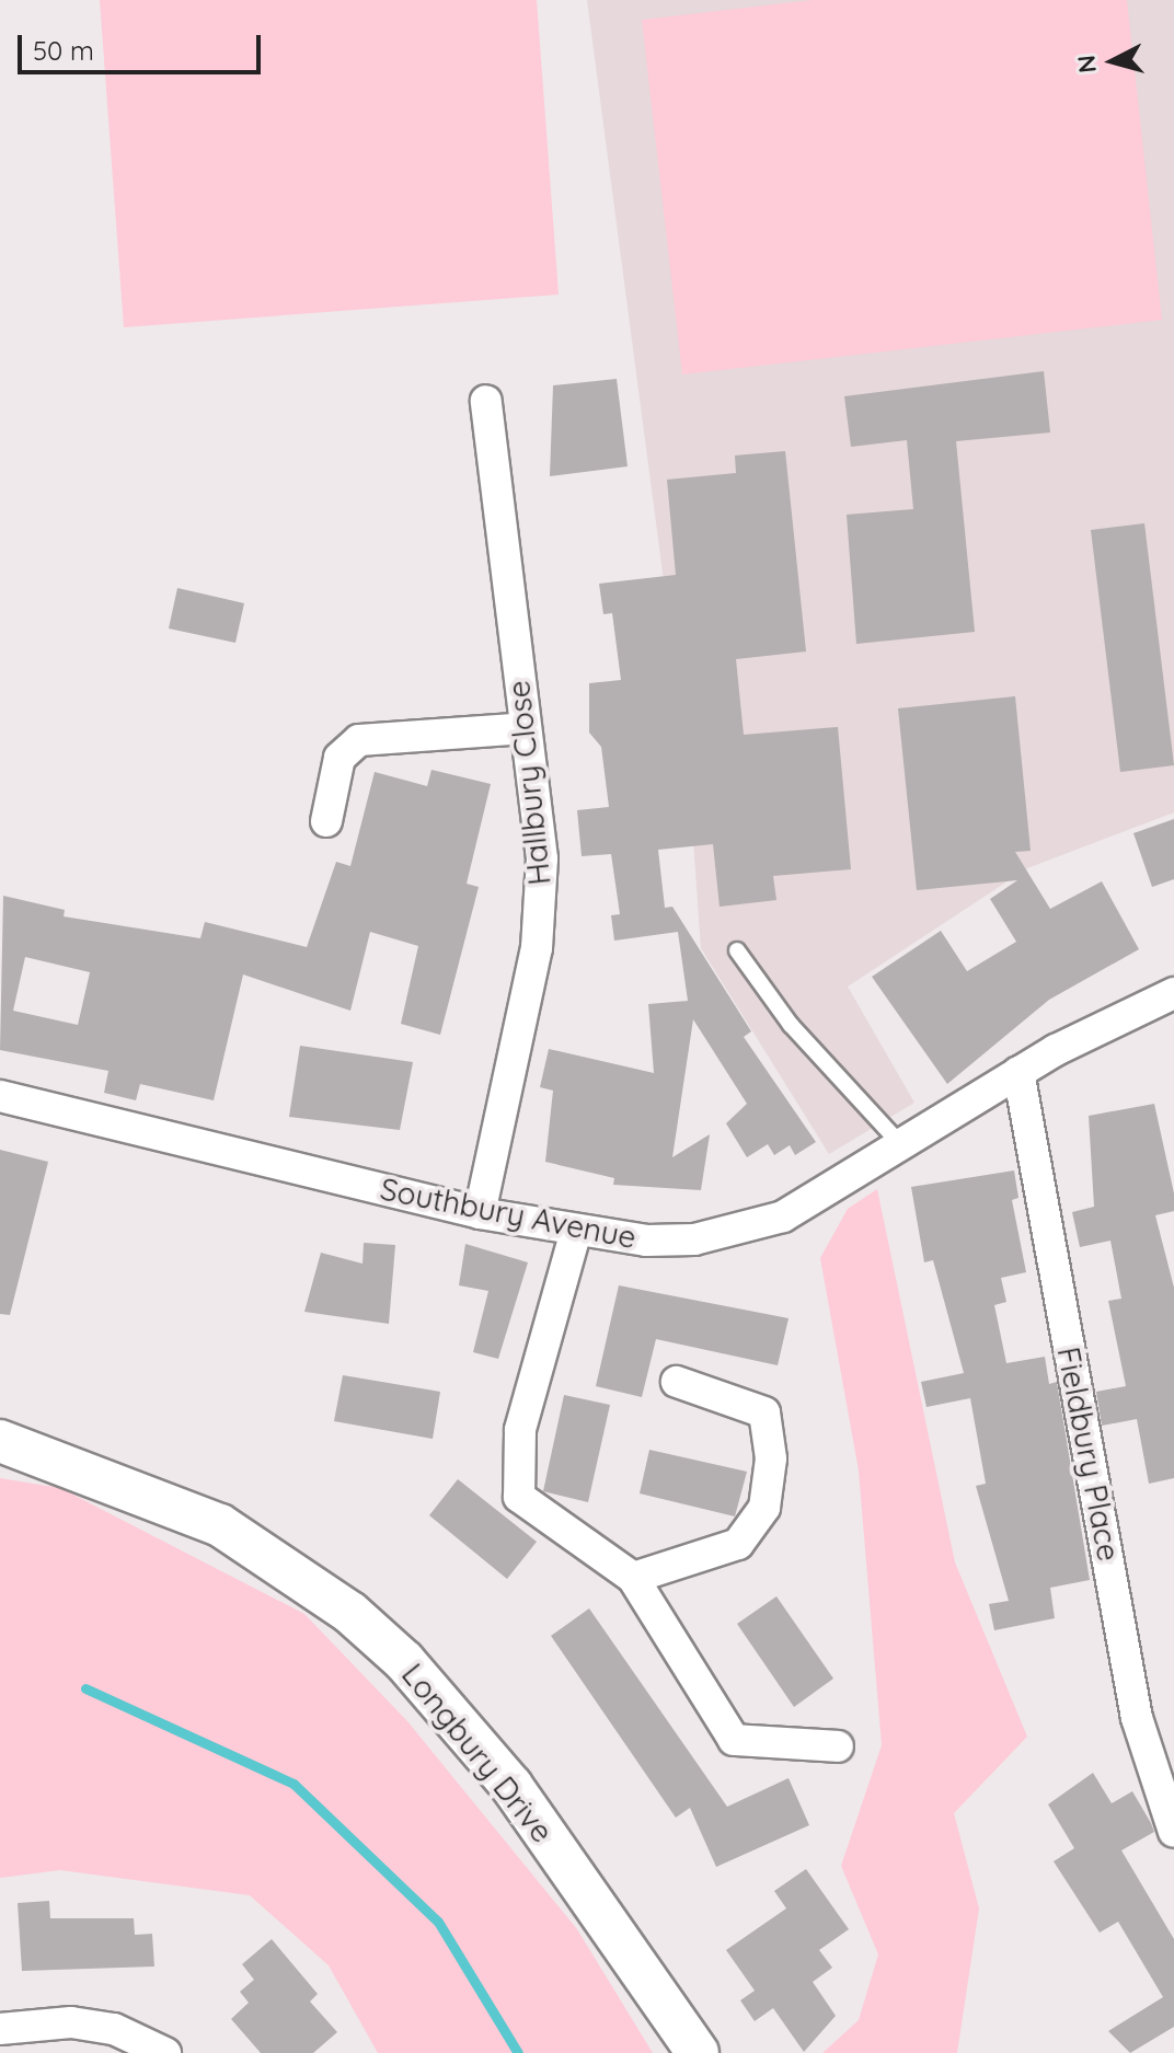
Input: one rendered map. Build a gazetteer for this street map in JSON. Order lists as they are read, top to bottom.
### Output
{
  "streets": {
    "street": [
      "Hallbury Close",
      "Southbury Avenue",
      "Fieldbury Place",
      "Longbury Drive"
    ]
  },
  "crossings": [
    ["Hallbury Close", "Southbury Avenue"],
    ["Southbury Avenue", "Fieldbury Place"]
  ],
  "scale_bar": "50 m",
  "north": "left"
}
